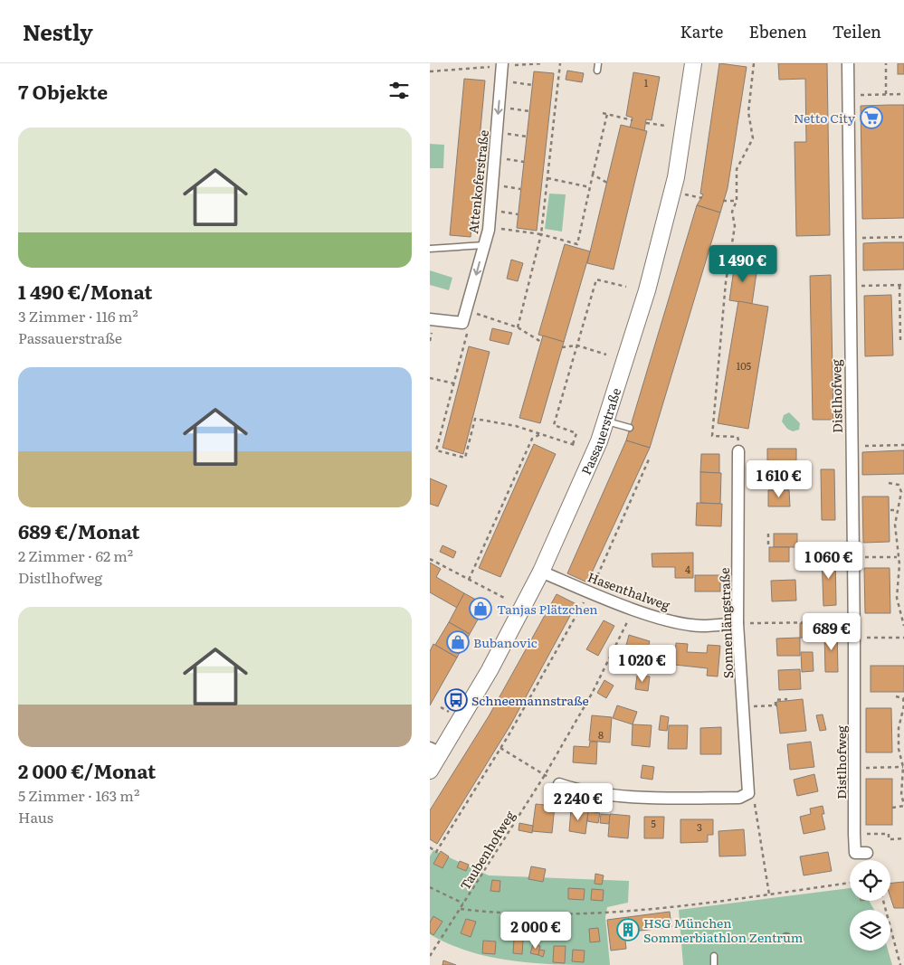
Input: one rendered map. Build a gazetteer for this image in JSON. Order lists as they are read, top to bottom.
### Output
{
  "streets": {
    "street": [
      "Attenkoferstraße",
      "Distlhofweg",
      "Passauerstraße",
      "Hasenthalweg",
      "Sonnenlängstraße"
    ],
    "path": ["Taubenhofweg"]
  },
  "crossings": [
    ["Passauerstraße", "Hasenthalweg"],
    ["Hasenthalweg", "Sonnenlängstraße"],
    ["Hasenthalweg", "Taubenhofweg"]
  ],
  "one_way": ["Attenkoferstraße"],
  "places": {
    "supermarket": ["Netto City"],
    "shop": ["Tanjas Plätzchen", "Bubanovic"],
    "bus stop": ["Schneemannstraße"],
    "building": ["HSG München Sommerbiathlon Zentrum"]
  },
  "house_numbers": [
    "1",
    "105",
    "4",
    "8",
    "5",
    "3"
  ],
  "page": {
    "header": "Nestly",
    "nav": ["Karte", "Ebenen", "Teilen"],
    "heading": "7 Objekte",
    "list": [
      {
        "name": "1 490 €/Monat",
        "note": "3 Zimmer · 116 m² · Passauerstraße"
      },
      {
        "name": "689 €/Monat",
        "note": "2 Zimmer · 62 m² · Distlhofweg"
      },
      {
        "name": "2 000 €/Monat",
        "note": "5 Zimmer · 163 m² · Haus"
      }
    ],
    "price": [
      "1 490 €",
      "1 610 €",
      "1 060 €",
      "689 €",
      "1 020 €",
      "2 240 €",
      "2 000 €"
    ]
  }
}
